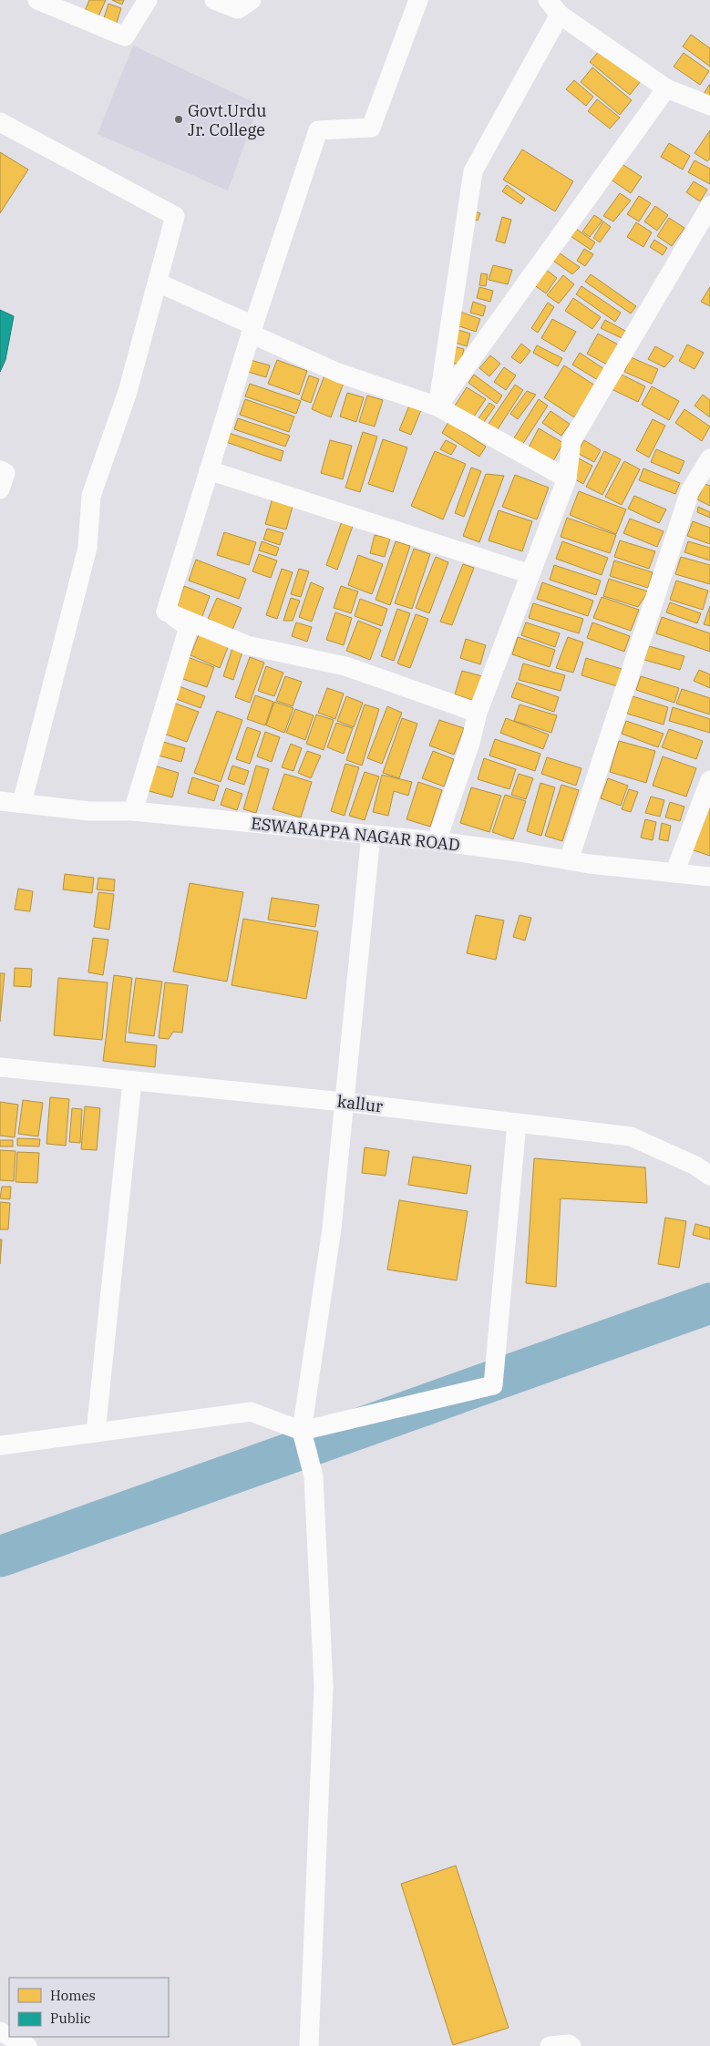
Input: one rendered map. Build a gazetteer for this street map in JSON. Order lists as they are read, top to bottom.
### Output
{
  "streets": {
    "street": ["ESWARAPPA NAGAR ROAD", "kallur"]
  },
  "places": ["Govt.Urdu Jr. College"],
  "legend": ["Homes", "Public"]
}
